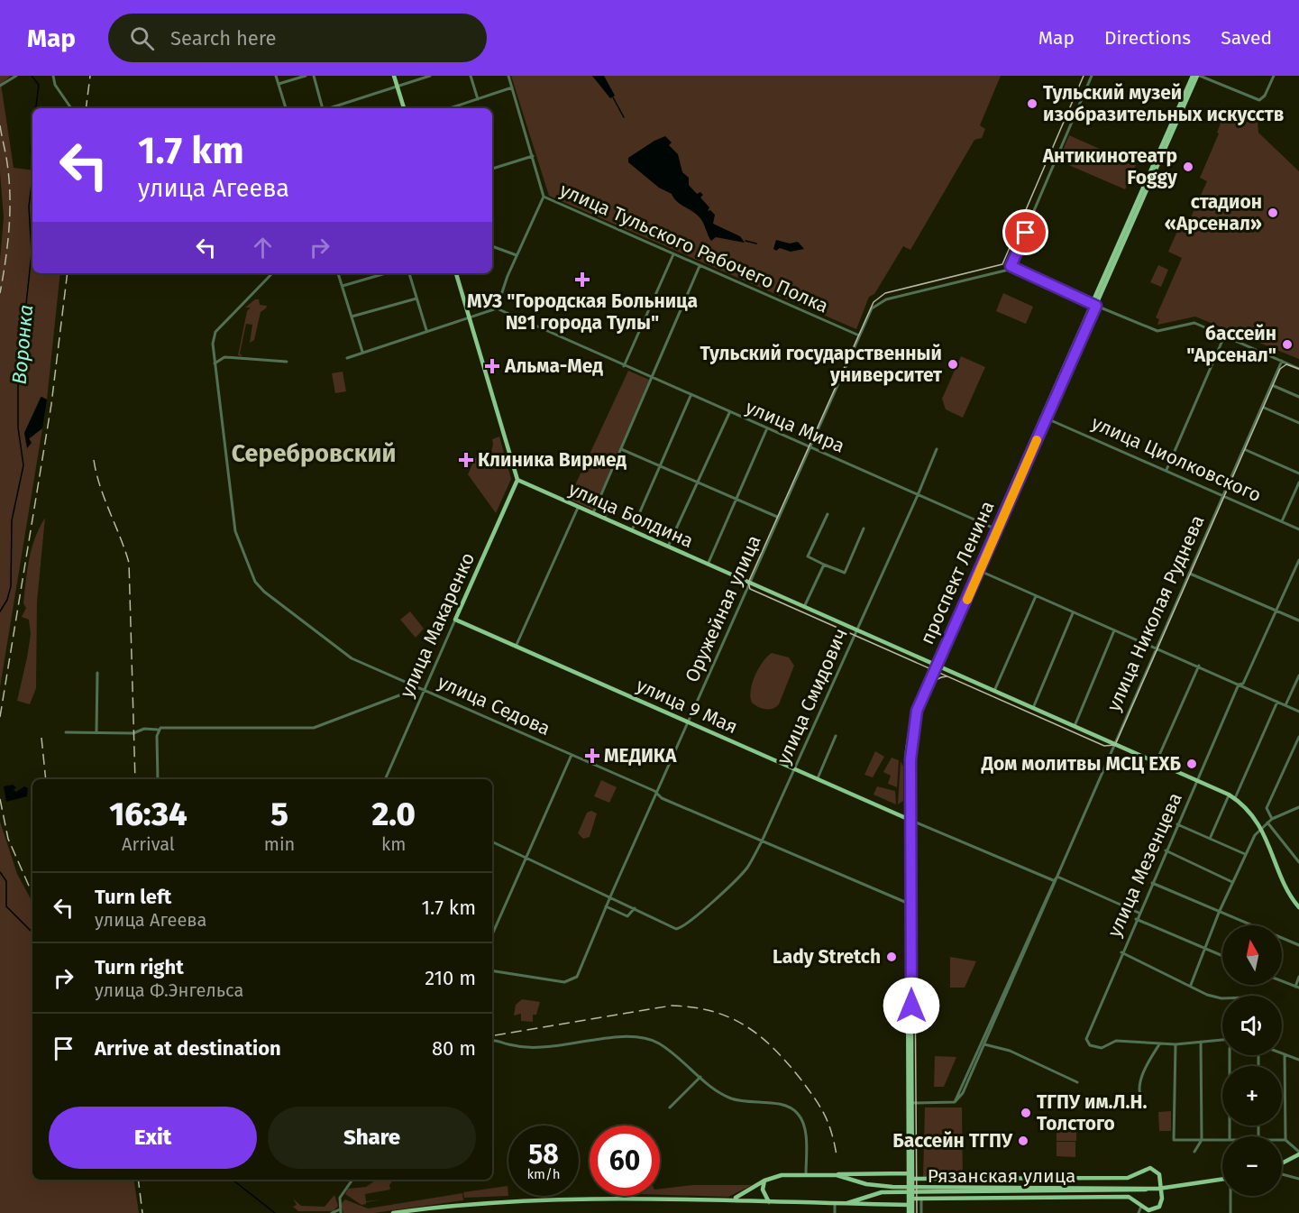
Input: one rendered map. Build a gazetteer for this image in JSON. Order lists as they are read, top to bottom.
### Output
{
  "streets": {
    "main road": [
      "улица Болдина",
      "проспект Ленина",
      "улица Макаренко",
      "улица 9 Мая",
      "Рязанская улица"
    ],
    "street": [
      "улица Тульского Рабочего Полка",
      "улица Мира",
      "улица Циолковского",
      "Оружейная улица",
      "улица Николая Руднева",
      "улица Смидович",
      "улица Седова",
      "улица Мезенцева"
    ]
  },
  "crossings": [
    ["улица Тульского Рабочего Полка", "Оружейная улица"],
    ["улица Мира", "проспект Ленина"],
    ["улица Мира", "Оружейная улица"],
    ["улица Мира", "улица Смидович"],
    ["улица Циолковского", "проспект Ленина"],
    ["улица Циолковского", "улица Николая Руднева"],
    ["улица Болдина", "проспект Ленина"],
    ["улица Болдина", "Оружейная улица"],
    ["улица Болдина", "улица Николая Руднева"],
    ["улица Болдина", "улица Макаренко"],
    ["улица Болдина", "улица Смидович"],
    ["улица Болдина", "улица Мезенцева"],
    ["проспект Ленина", "улица Николая Руднева"],
    ["проспект Ленина", "улица Седова"],
    ["проспект Ленина", "улица 9 Мая"],
    ["Оружейная улица", "улица Седова"],
    ["Оружейная улица", "улица 9 Мая"],
    ["улица Макаренко", "улица Седова"],
    ["улица Макаренко", "улица 9 Мая"],
    ["улица Смидович", "улица Седова"],
    ["улица Смидович", "улица 9 Мая"]
  ],
  "districts": ["Серебровский"],
  "water": ["Воронка"],
  "places": {
    "other": [
      "Тульский музей изобразительных искусств",
      "Антикинотеатр Foggy",
      "стадион «Арсенал»",
      "бассейн \"Арсенал\"",
      "Тульский государственный университет",
      "Дом молитвы МСЦ ЕХБ",
      "Lady Stretch",
      "ТГПУ им.Л.Н. Толстого",
      "Бассейн ТГПУ"
    ],
    "health": [
      "МУЗ \"Городская Больница №1 города Тулы\"",
      "Альма-Мед",
      "Клиника Вирмед",
      "МЕДИКА"
    ]
  },
  "north": "top",
  "page": {
    "header": "Map",
    "search": "Search here",
    "nav": ["Map", "Directions", "Saved"],
    "turn": ["1.7 km", "улица Агеева"],
    "eta": [
      "16:34",
      "Arrival",
      "5",
      "min",
      "2.0",
      "km"
    ],
    "list": [
      {
        "name": "Turn left",
        "note": "улица Агеева",
        "value": "1.7 km"
      },
      {
        "name": "Turn right",
        "note": "улица Ф.Энгельса",
        "value": "210 m"
      },
      {
        "name": "Arrive at destination",
        "value": "80 m"
      }
    ],
    "map_buttons": ["+", "−"],
    "buttons": ["Exit", "Share"],
    "speed": "58 km/h",
    "limit": "60"
  }
}
